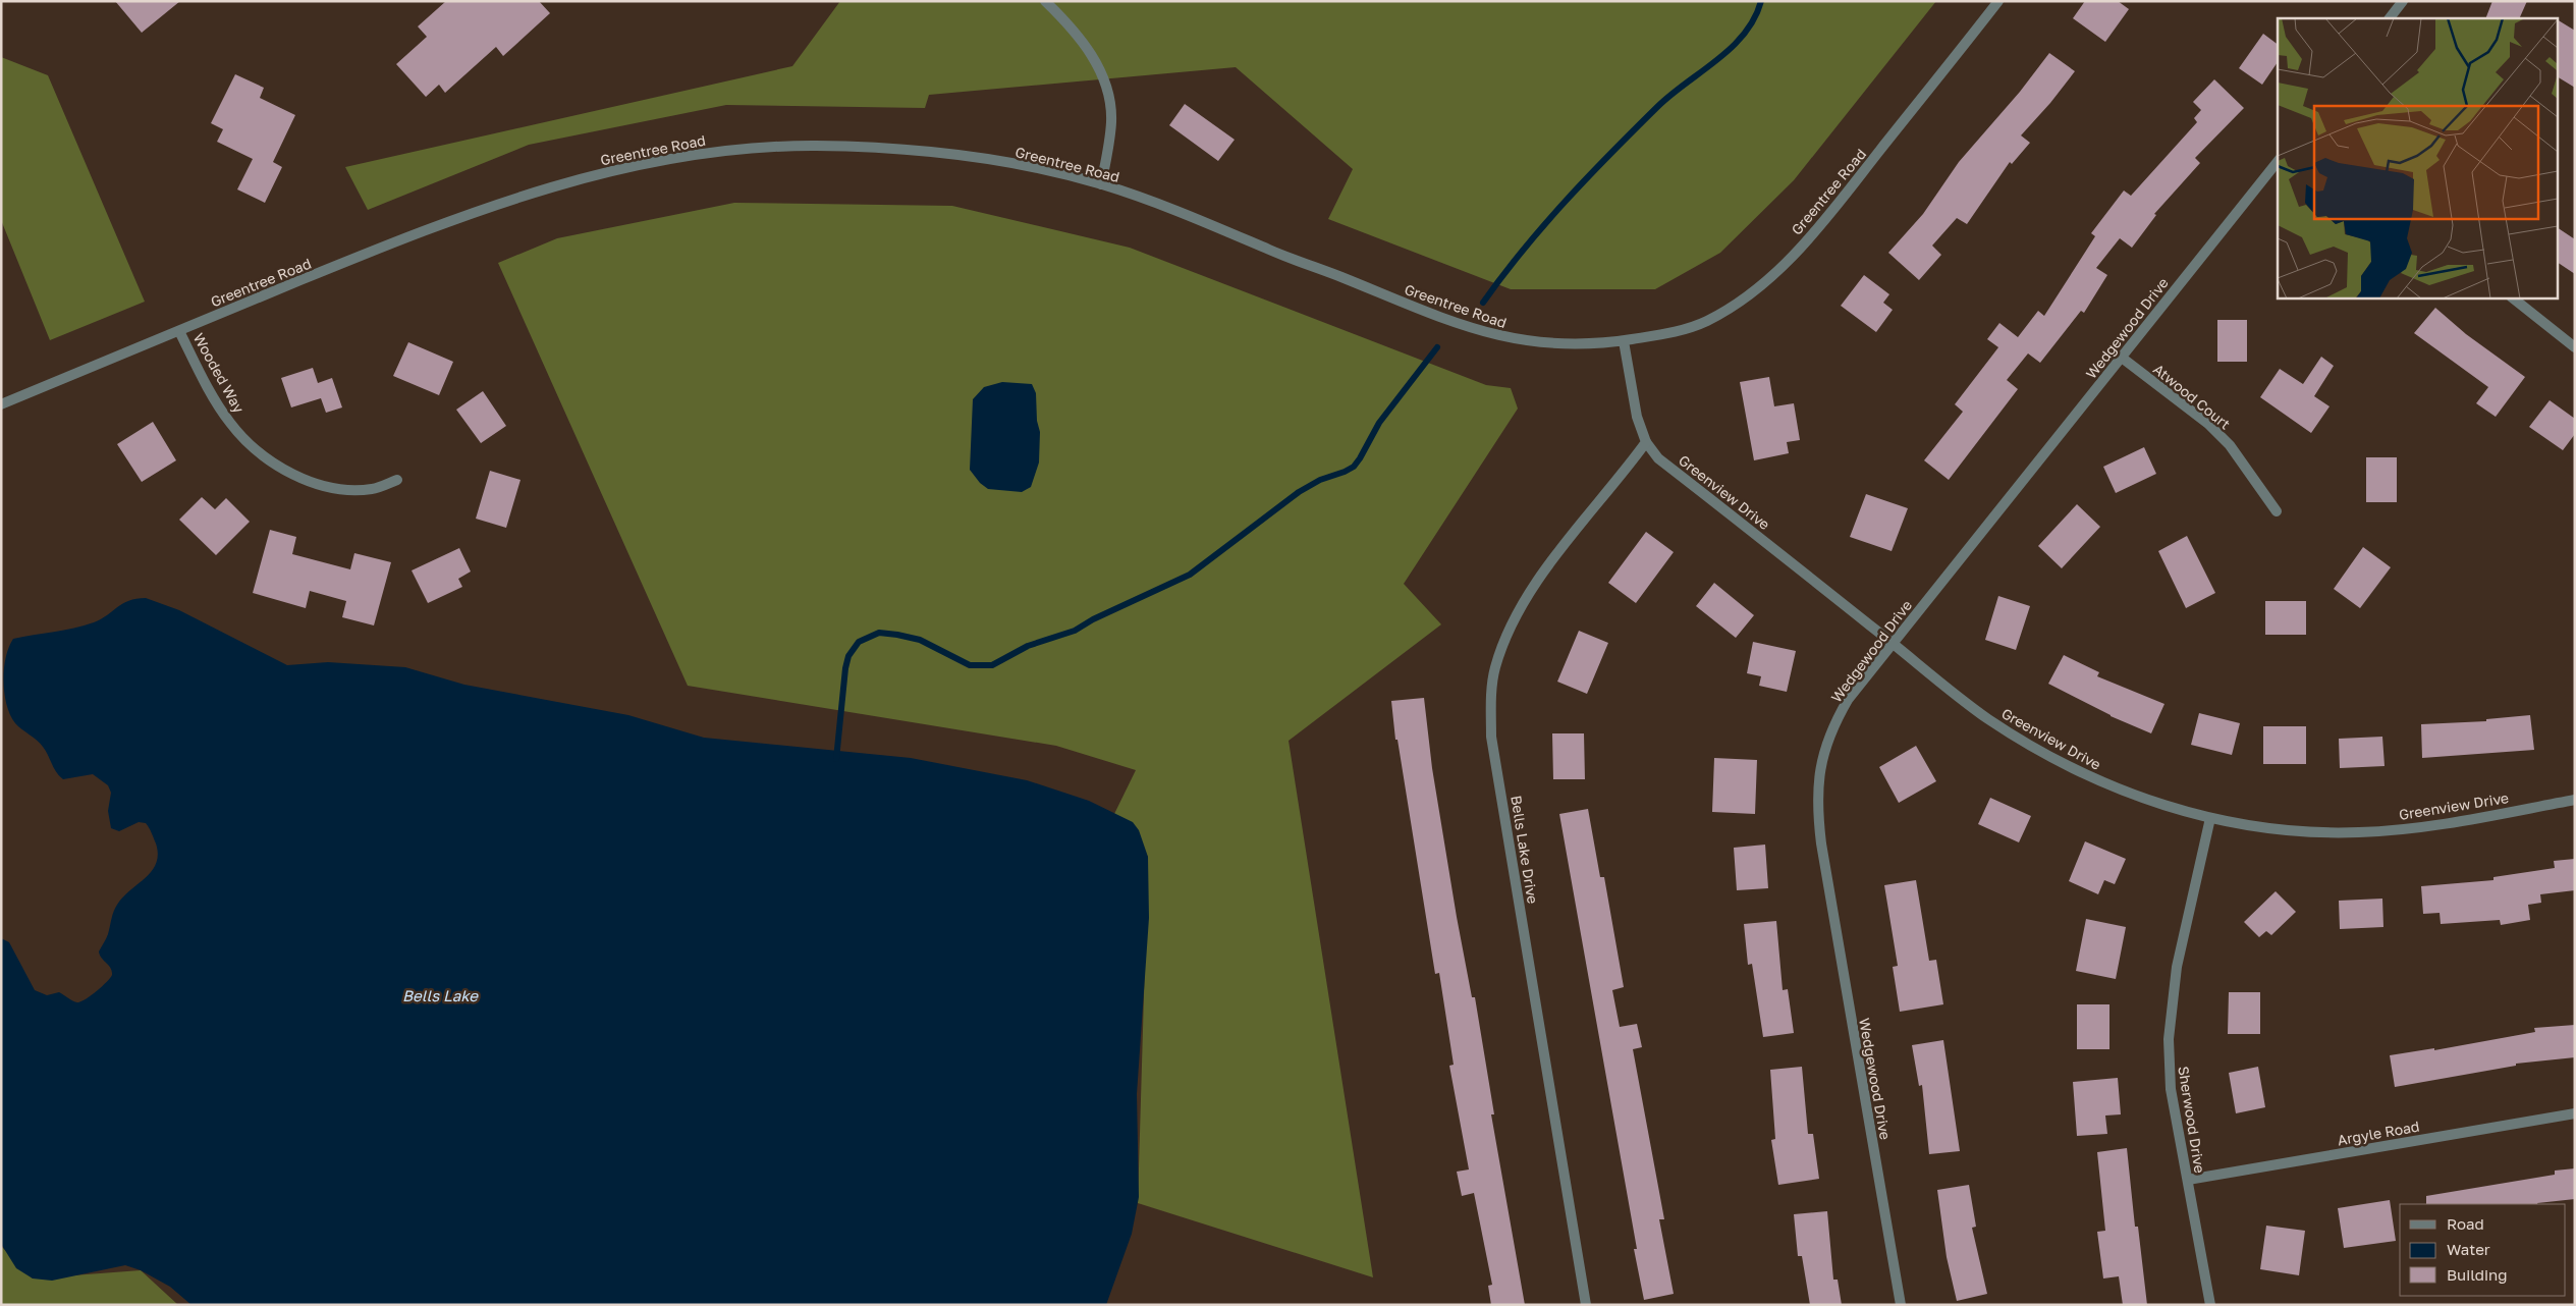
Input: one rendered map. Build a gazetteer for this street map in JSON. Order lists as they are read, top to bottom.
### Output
{
  "streets": {
    "street": [
      "Greentree Road",
      "Wedgewood Drive",
      "Wooded Way",
      "Atwood Court",
      "Greenview Drive",
      "Bells Lake Drive",
      "Sherwood Drive",
      "Argyle Road"
    ]
  },
  "crossings": [
    ["Greentree Road", "Wooded Way"],
    ["Greentree Road", "Greenview Drive"],
    ["Wedgewood Drive", "Atwood Court"],
    ["Wedgewood Drive", "Greenview Drive"],
    ["Greenview Drive", "Bells Lake Drive"],
    ["Greenview Drive", "Sherwood Drive"],
    ["Sherwood Drive", "Argyle Road"]
  ],
  "water": ["Bells Lake"],
  "legend": ["Road", "Water", "Building"]
}
